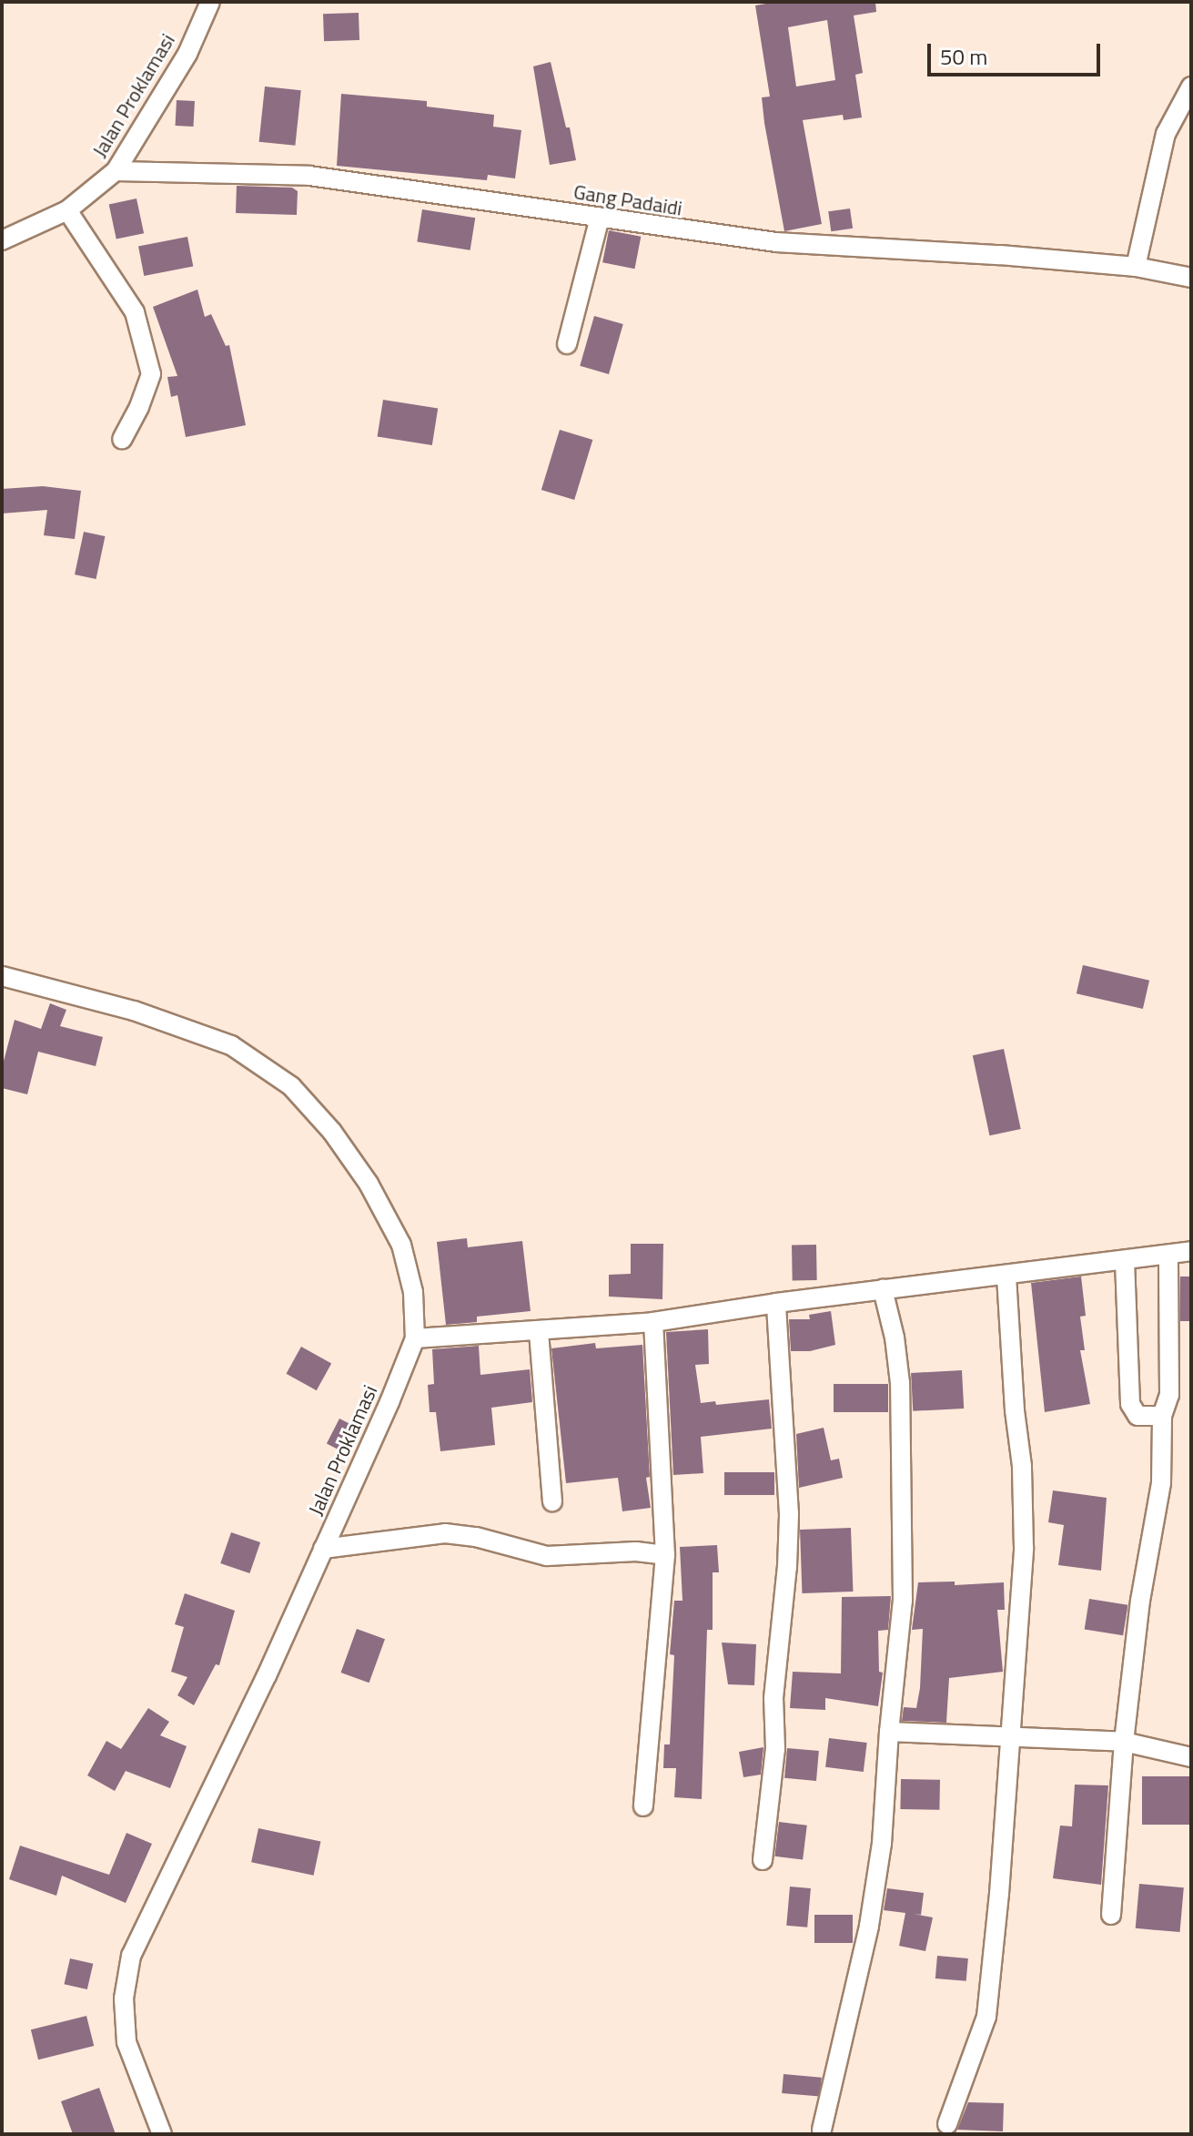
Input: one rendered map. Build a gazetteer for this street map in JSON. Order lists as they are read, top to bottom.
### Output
{
  "streets": {
    "street": ["Jalan Proklamasi", "Gang Padaidi"]
  },
  "crossings": [
    ["Jalan Proklamasi", "Gang Padaidi"]
  ],
  "scale_bar": "50 m"
}
